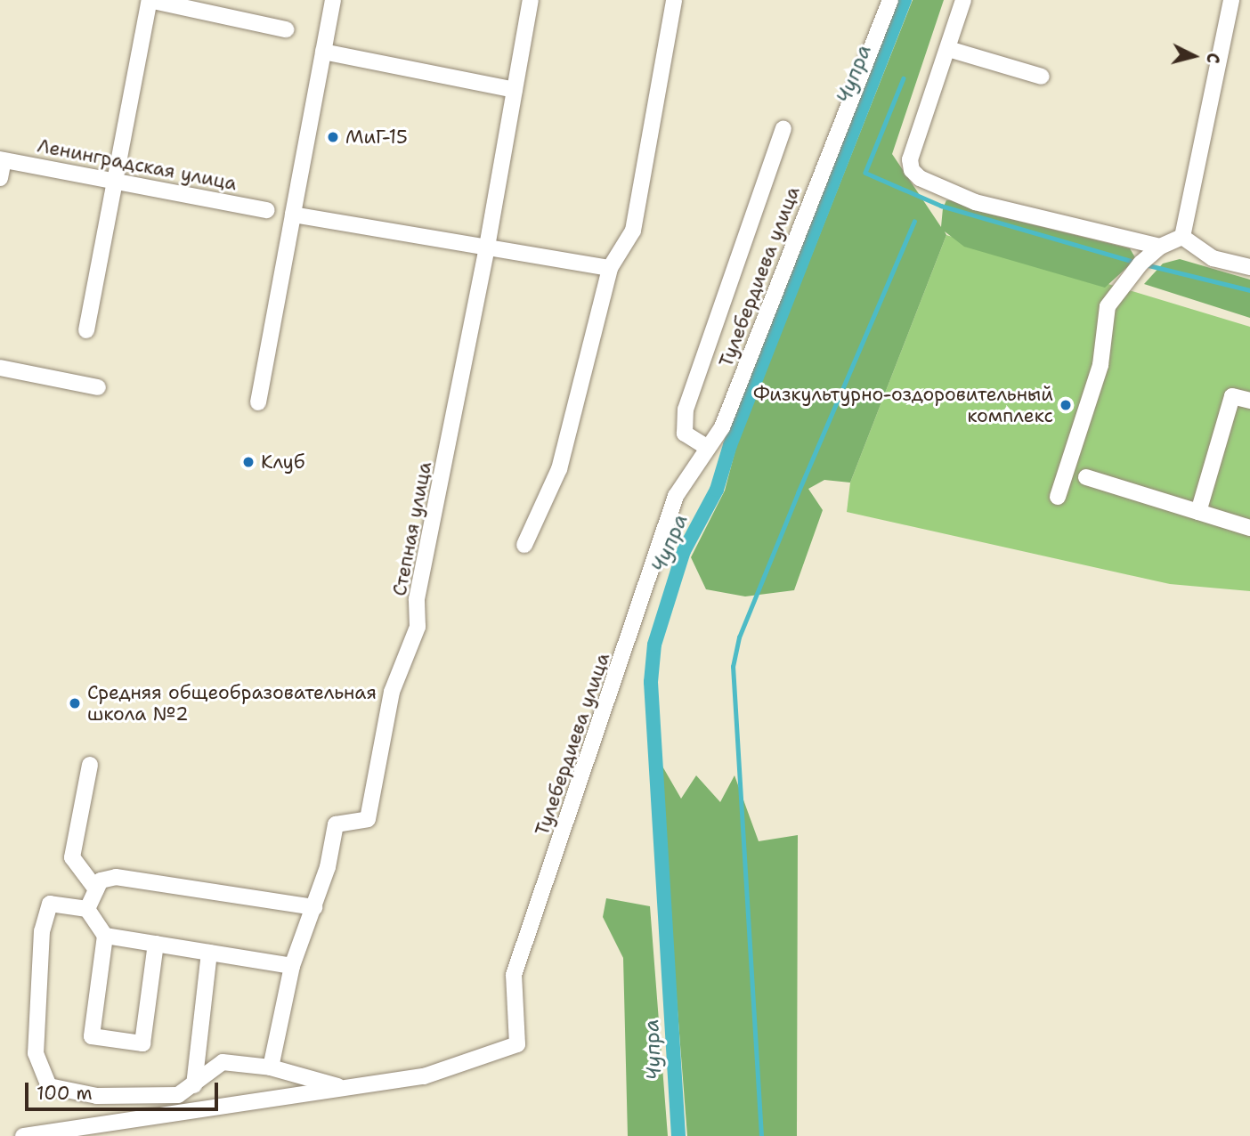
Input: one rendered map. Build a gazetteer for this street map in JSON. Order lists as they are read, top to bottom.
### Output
{
  "streets": {
    "street": ["Ленинградская улица", "Тулебердиева улица", "Степная улица"]
  },
  "water": ["Чупра"],
  "places": [
    "МиГ-15",
    "Физкультурно-оздоровительный комплекс",
    "Клуб",
    "Средняя общеобразовательная школа №2"
  ],
  "scale_bar": "100 m",
  "north": "right"
}
